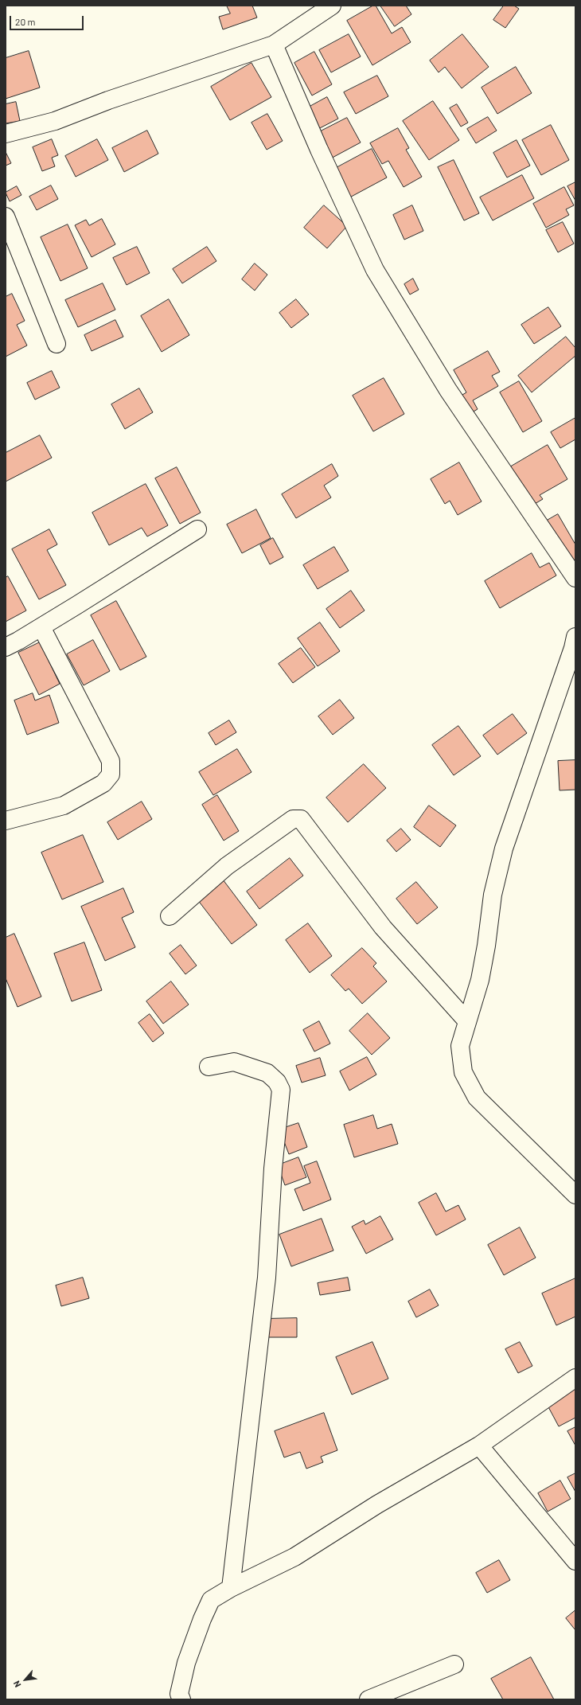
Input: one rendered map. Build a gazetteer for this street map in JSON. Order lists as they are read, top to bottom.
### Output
{
  "scale_bar": "20 m",
  "north": "bottom left"
}
